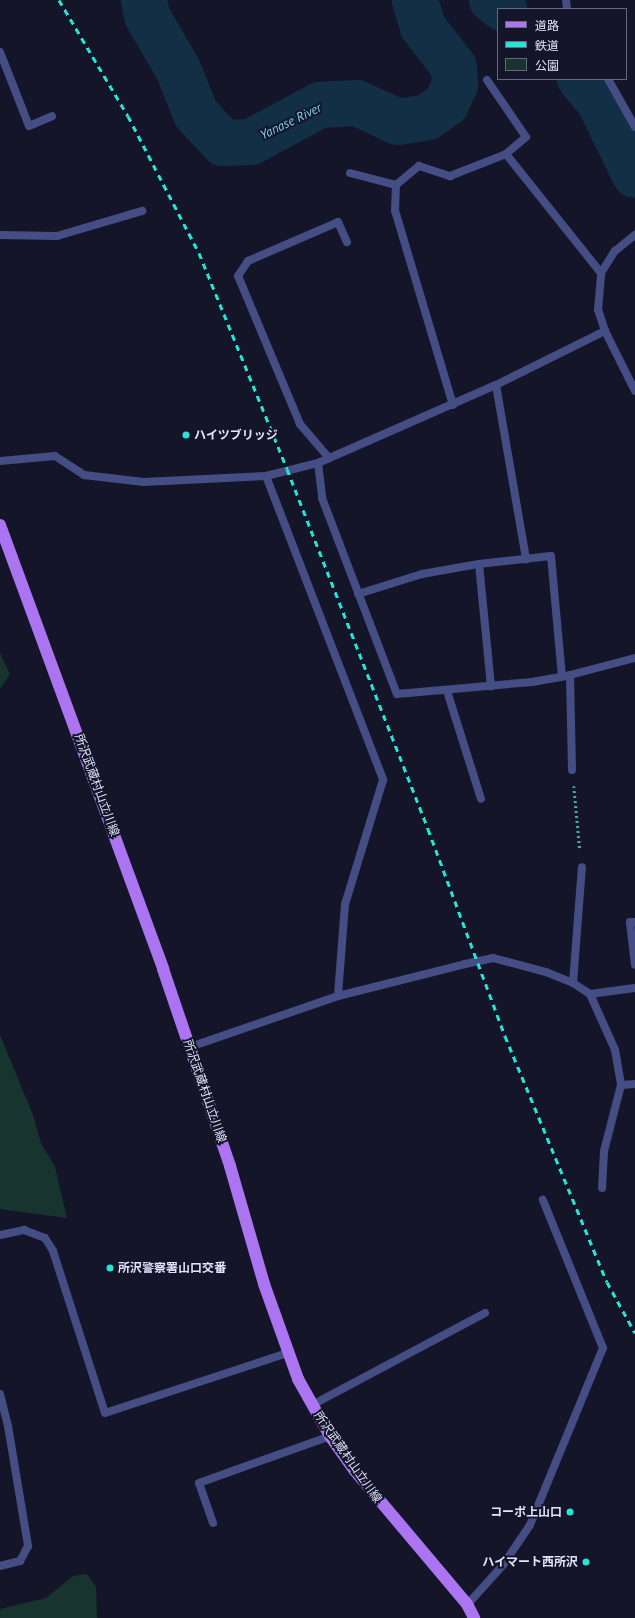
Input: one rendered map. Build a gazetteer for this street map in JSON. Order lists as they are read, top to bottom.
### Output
{
  "streets": {
    "main road": ["所沢武蔵村山立川線"]
  },
  "water": ["Yanase River"],
  "places": [
    "ハイツブリッジ",
    "所沢警察署山口交番",
    "コーポ上山口",
    "ハイマート西所沢"
  ],
  "legend": ["道路", "鉄道", "公園"]
}
